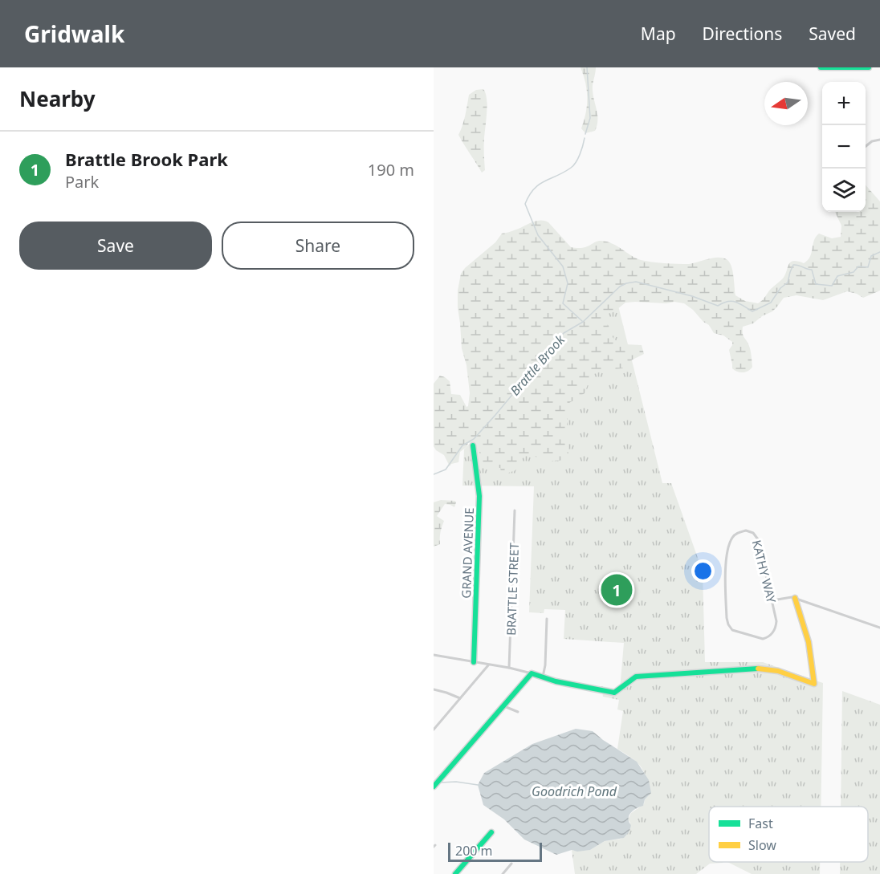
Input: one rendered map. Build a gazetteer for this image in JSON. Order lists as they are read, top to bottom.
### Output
{
  "streets": {
    "street": ["GRAND AVENUE", "KATHY WAY", "BRATTLE STREET"]
  },
  "water": ["Brattle Brook", "Goodrich Pond"],
  "legend": ["Fast", "Slow"],
  "scale_bar": "200 m",
  "north": "left",
  "page": {
    "header": "Gridwalk",
    "nav": ["Map", "Directions", "Saved"],
    "heading": "Nearby",
    "map_buttons": ["+", "−"],
    "list": [
      {
        "mark": "1",
        "name": "Brattle Brook Park",
        "note": "Park",
        "value": "190 m"
      }
    ],
    "buttons": ["Save", "Share"],
    "pins": "1",
    "scale": "200 m"
  }
}
